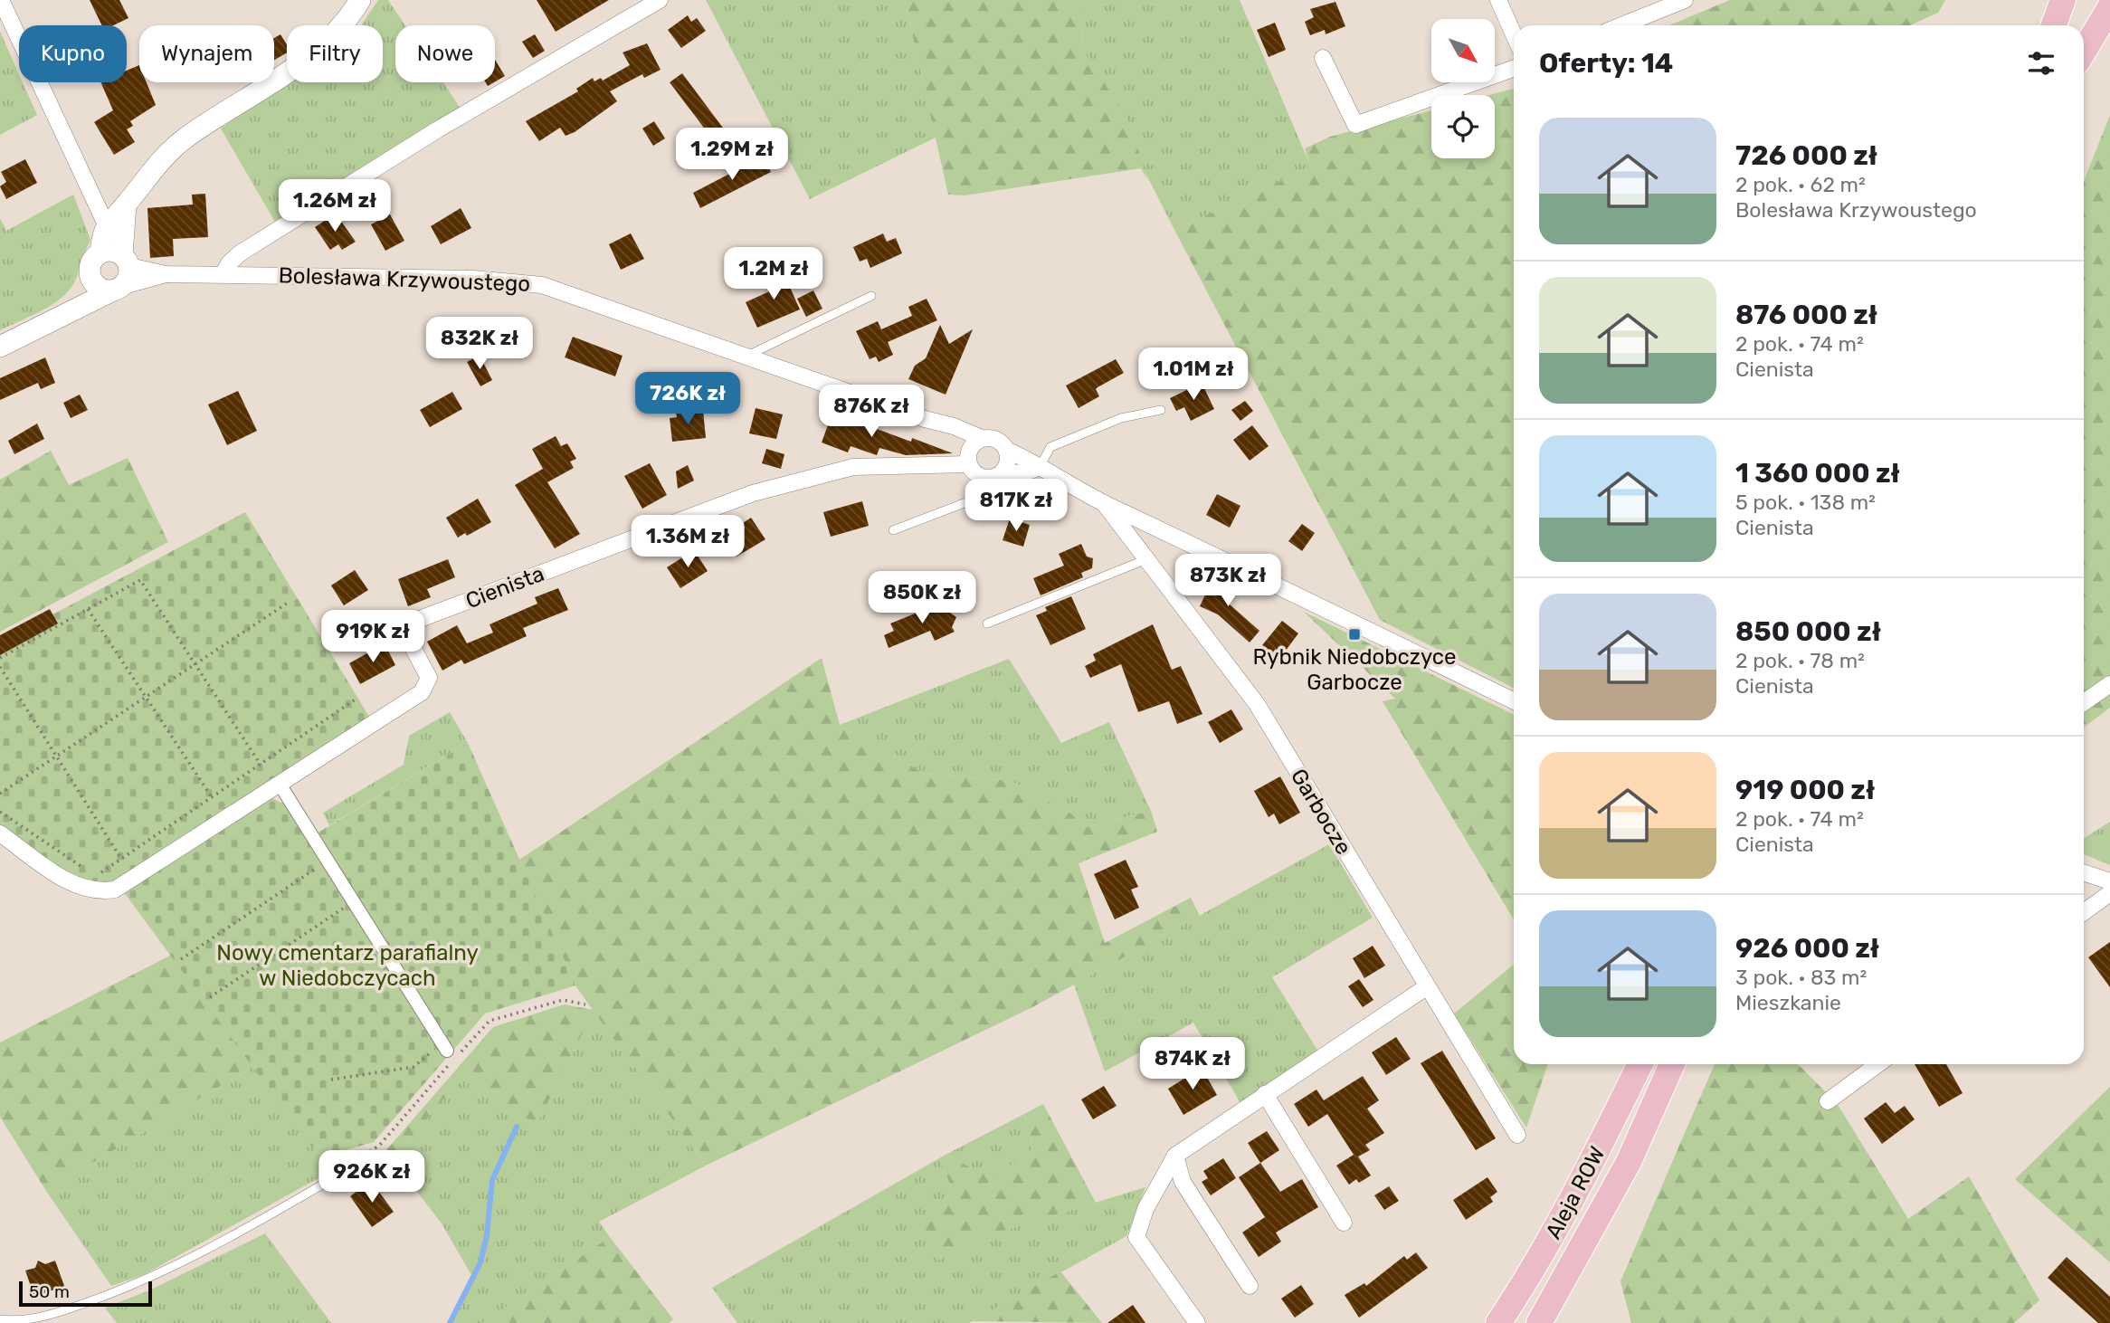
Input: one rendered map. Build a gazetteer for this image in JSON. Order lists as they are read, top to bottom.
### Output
{
  "streets": {
    "main road": ["Aleja ROW"],
    "street": ["Bolesława Krzywoustego", "Cienista", "Garbocze"]
  },
  "crossings": [
    ["Bolesława Krzywoustego", "Cienista"]
  ],
  "parks": ["Nowy cmentarz parafialny w Niedobczycach"],
  "places": {
    "transit": ["Rybnik Niedobczyce Garbocze"]
  },
  "scale_bar": "50 m",
  "north": "bottom right",
  "page": {
    "chip": [
      "Kupno",
      "Wynajem",
      "Filtry",
      "Nowe"
    ],
    "heading": "Oferty: 14",
    "list": [
      {
        "name": "726 000 zł",
        "note": "2 pok. · 62 m² · Bolesława Krzywoustego"
      },
      {
        "name": "876 000 zł",
        "note": "2 pok. · 74 m² · Cienista"
      },
      {
        "name": "1 360 000 zł",
        "note": "5 pok. · 138 m² · Cienista"
      },
      {
        "name": "850 000 zł",
        "note": "2 pok. · 78 m² · Cienista"
      },
      {
        "name": "919 000 zł",
        "note": "2 pok. · 74 m² · Cienista"
      },
      {
        "name": "926 000 zł",
        "note": "3 pok. · 83 m² · Mieszkanie"
      }
    ],
    "price": [
      "1.29M zł",
      "1.26M zł",
      "1.2M zł",
      "832K zł",
      "1.01M zł",
      "726K zł",
      "876K zł",
      "817K zł",
      "1.36M zł",
      "873K zł",
      "850K zł",
      "919K zł",
      "874K zł",
      "926K zł"
    ],
    "scale": "50 m"
  }
}
